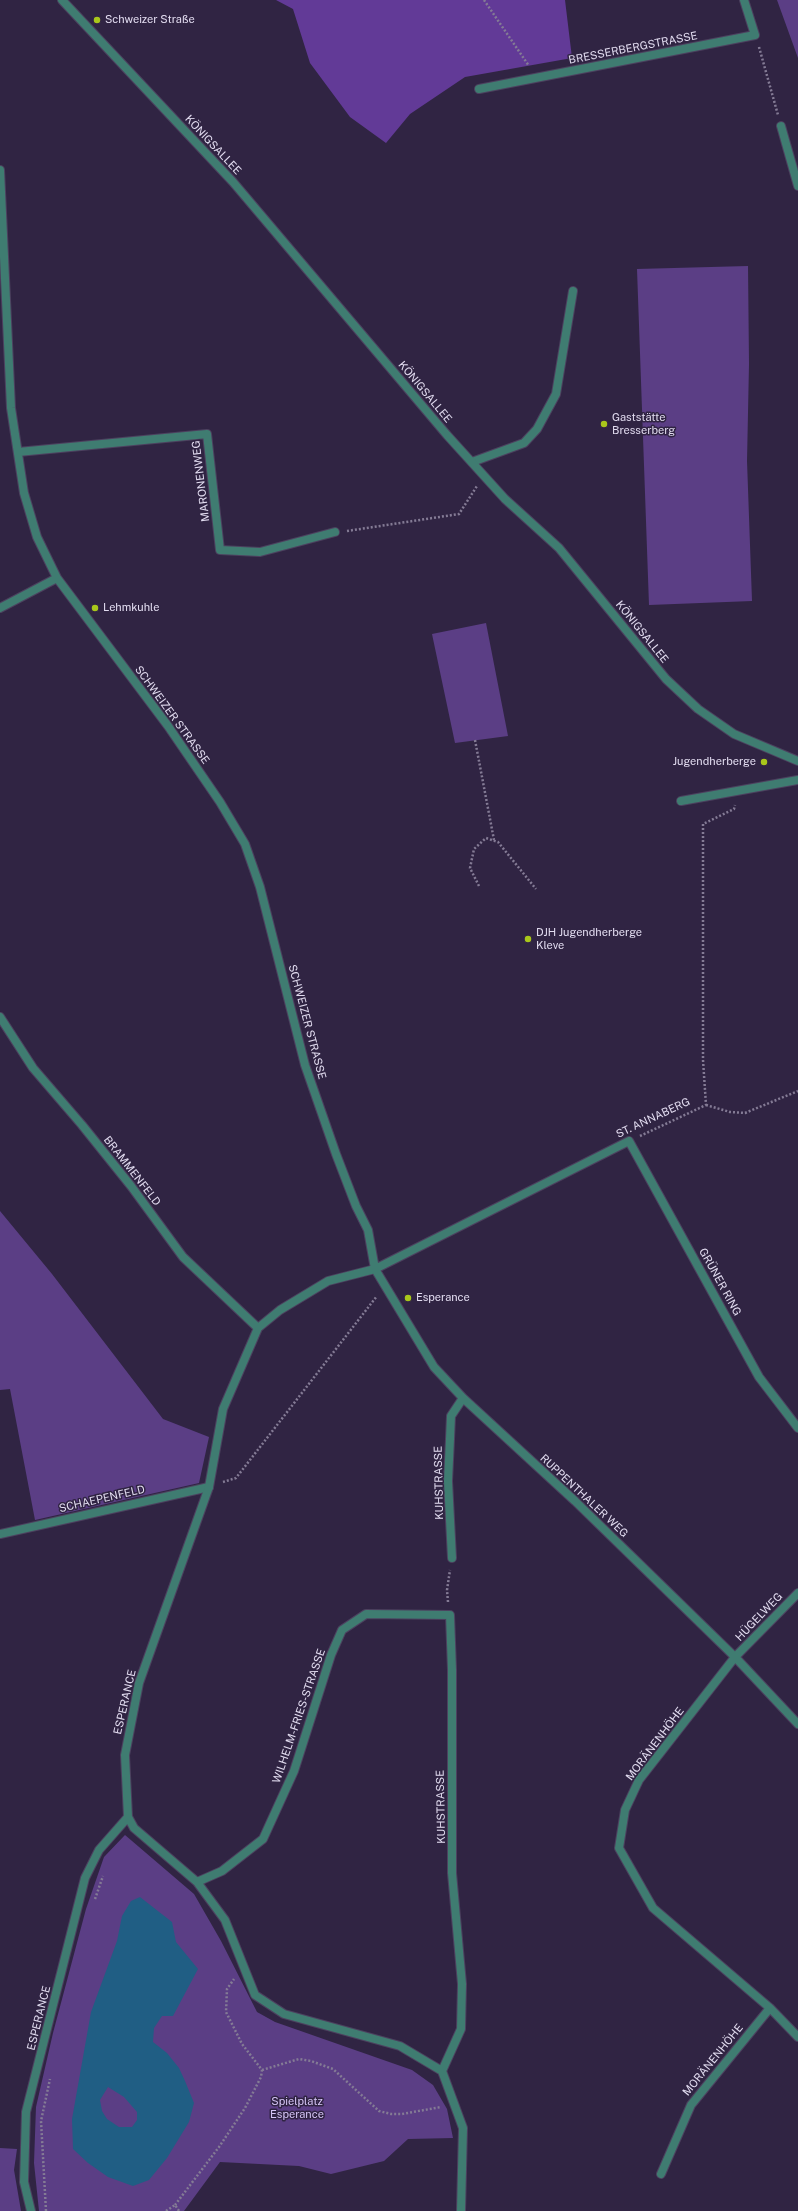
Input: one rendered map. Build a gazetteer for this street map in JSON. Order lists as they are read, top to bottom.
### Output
{
  "streets": {
    "street": [
      "BRESSERBERGSTRASSE",
      "KÖNIGSALLEE",
      "MARONENWEG",
      "SCHWEIZER STRASSE",
      "ST. ANNABERG",
      "BRAMMENFELD",
      "GRÜNER RING",
      "KUHSTRASSE",
      "RUPPENTHALER WEG",
      "SCHAEPENFELD",
      "HÜGELWEG",
      "ESPERANCE",
      "WILHELM-FRIES-STRASSE",
      "MORÄNENHÖHE"
    ]
  },
  "crossings": [
    ["MARONENWEG", "SCHWEIZER STRASSE"],
    ["SCHWEIZER STRASSE", "ST. ANNABERG"],
    ["SCHWEIZER STRASSE", "RUPPENTHALER WEG"],
    ["SCHWEIZER STRASSE", "ESPERANCE"],
    ["ST. ANNABERG", "GRÜNER RING"],
    ["ST. ANNABERG", "RUPPENTHALER WEG"],
    ["ST. ANNABERG", "ESPERANCE"],
    ["BRAMMENFELD", "ESPERANCE"],
    ["KUHSTRASSE", "RUPPENTHALER WEG"],
    ["KUHSTRASSE", "WILHELM-FRIES-STRASSE"],
    ["RUPPENTHALER WEG", "HÜGELWEG"],
    ["RUPPENTHALER WEG", "ESPERANCE"],
    ["RUPPENTHALER WEG", "MORÄNENHÖHE"],
    ["SCHAEPENFELD", "ESPERANCE"],
    ["HÜGELWEG", "MORÄNENHÖHE"]
  ],
  "parks": ["Spielplatz Esperance"],
  "places": [
    "Schweizer Straße",
    "Gaststätte Bresserberg",
    "Lehmkuhle",
    "Jugendherberge",
    "DJH Jugendherberge Kleve",
    "Esperance"
  ]
}
